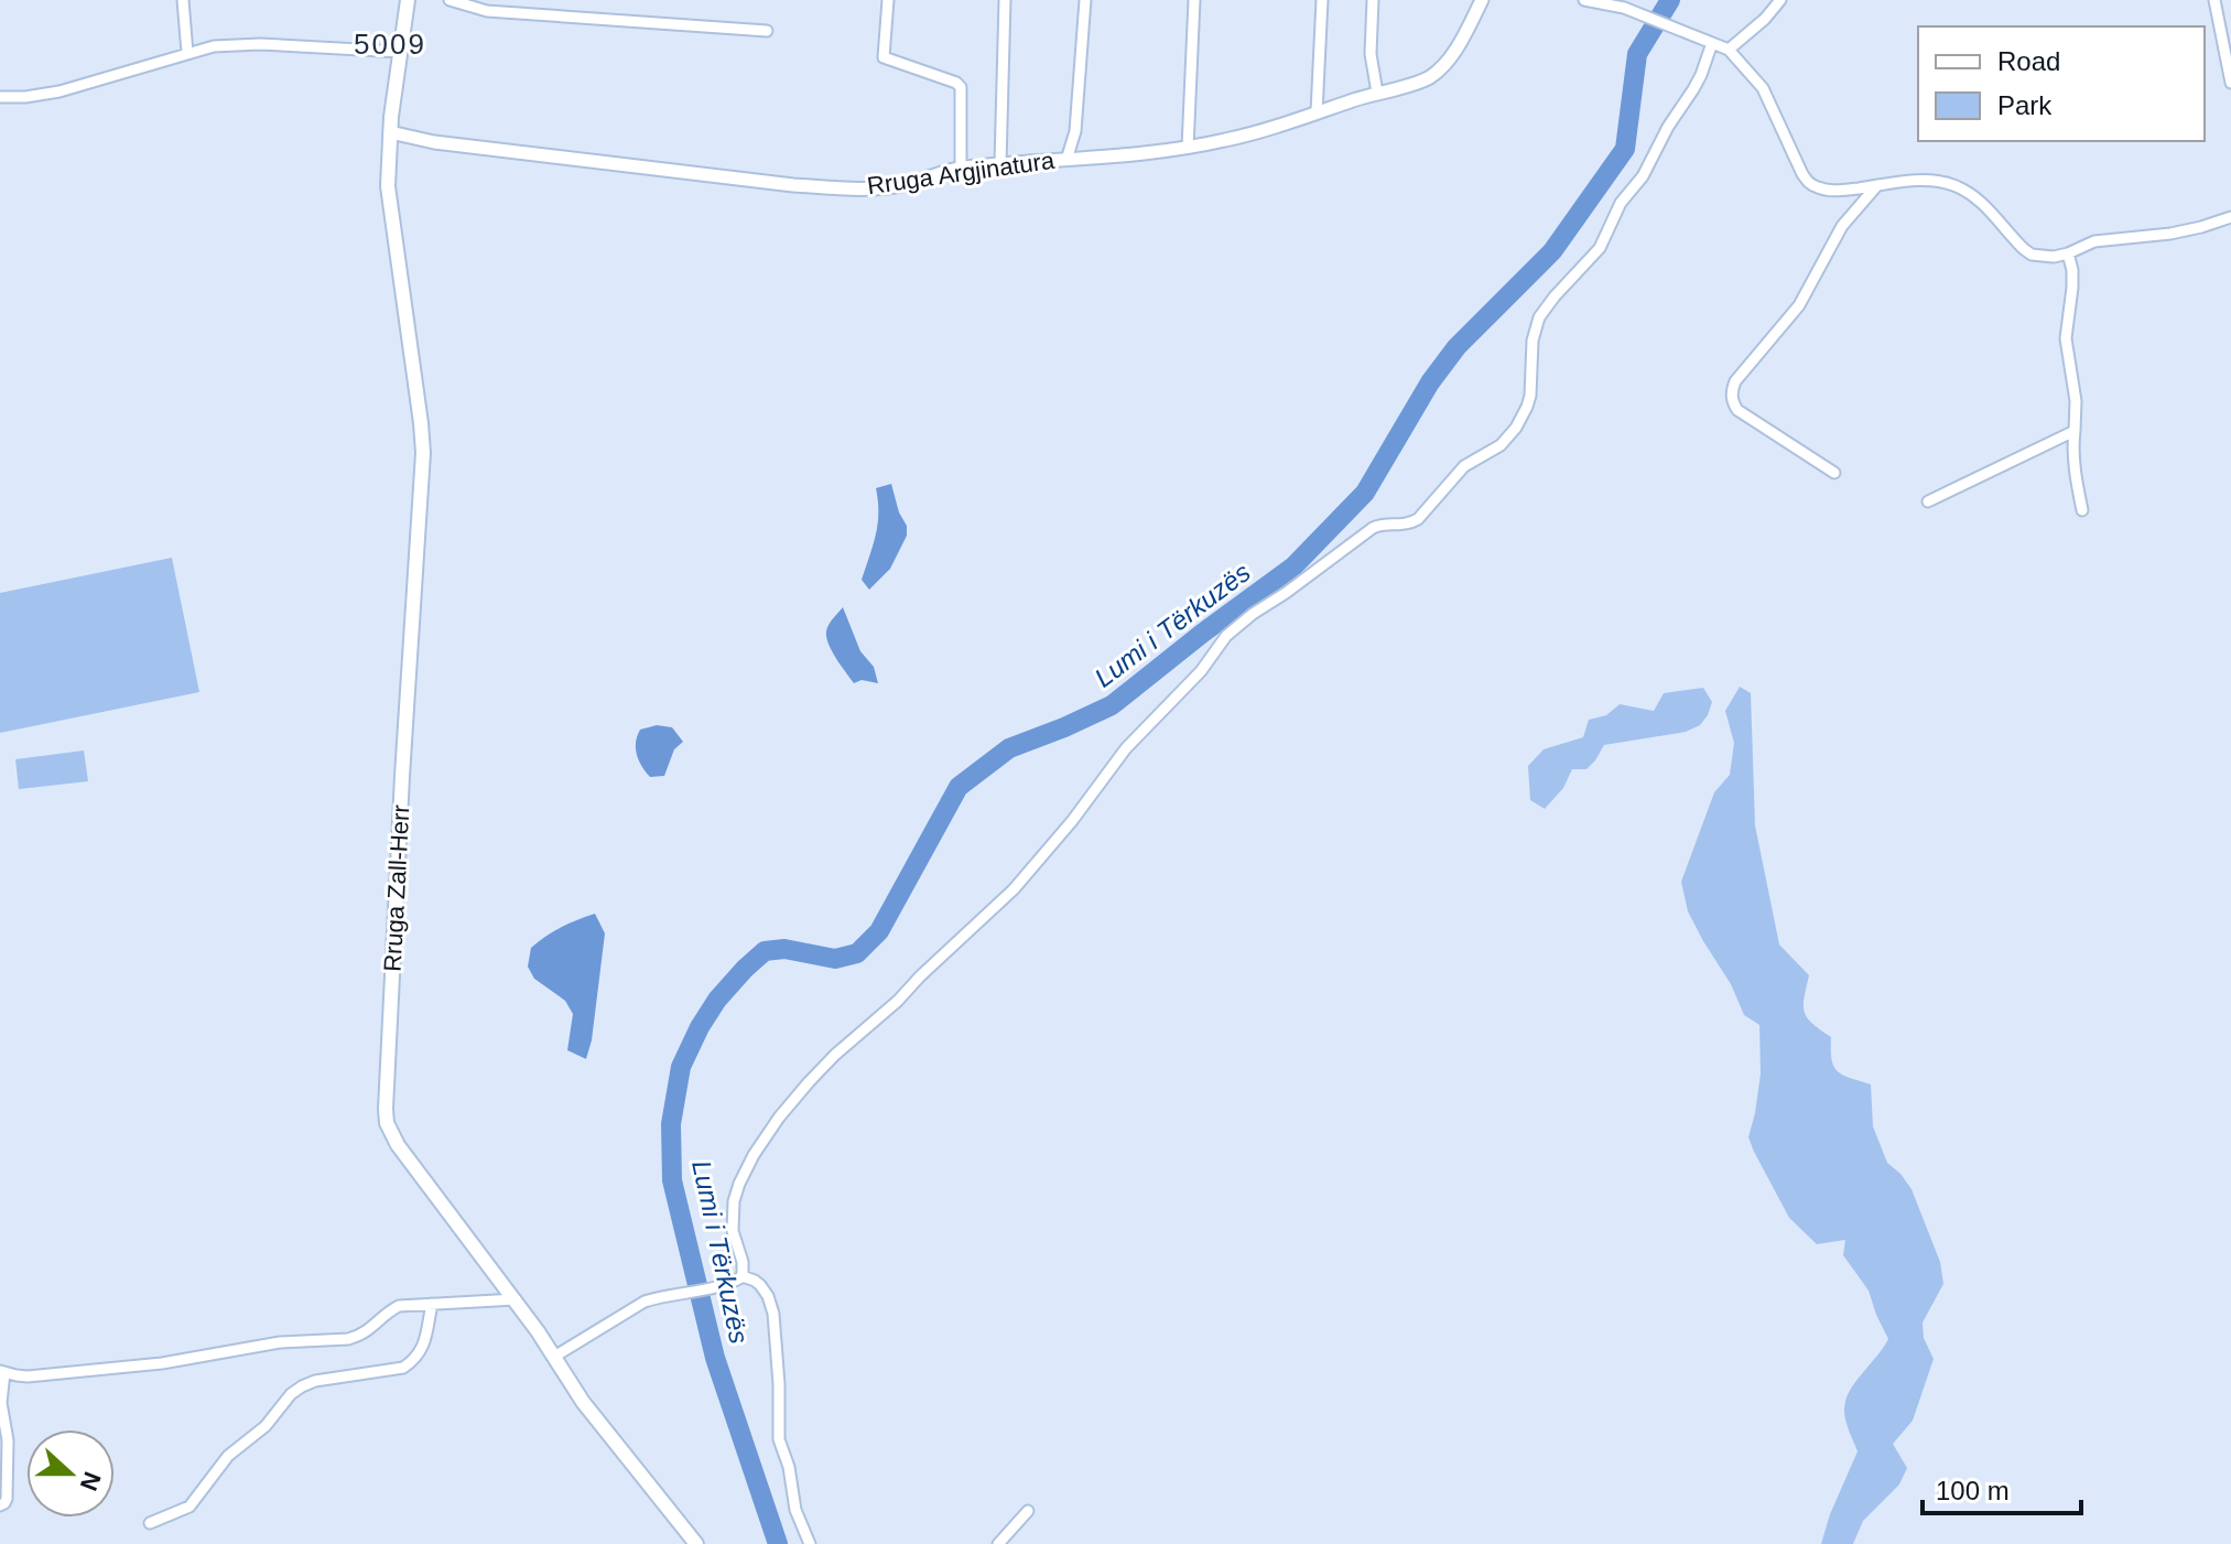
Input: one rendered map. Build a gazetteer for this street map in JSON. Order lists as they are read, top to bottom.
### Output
{
  "streets": {
    "main road": ["Rruga Zall-Herr"],
    "street": ["Rruga Argjinatura"]
  },
  "crossings": [
    ["Rruga Argjinatura", "Rruga Zall-Herr"]
  ],
  "districts": ["5009"],
  "water": ["Lumi i Tërkuzës"],
  "legend": ["Road", "Park"],
  "scale_bar": "100 m",
  "north": "right"
}
